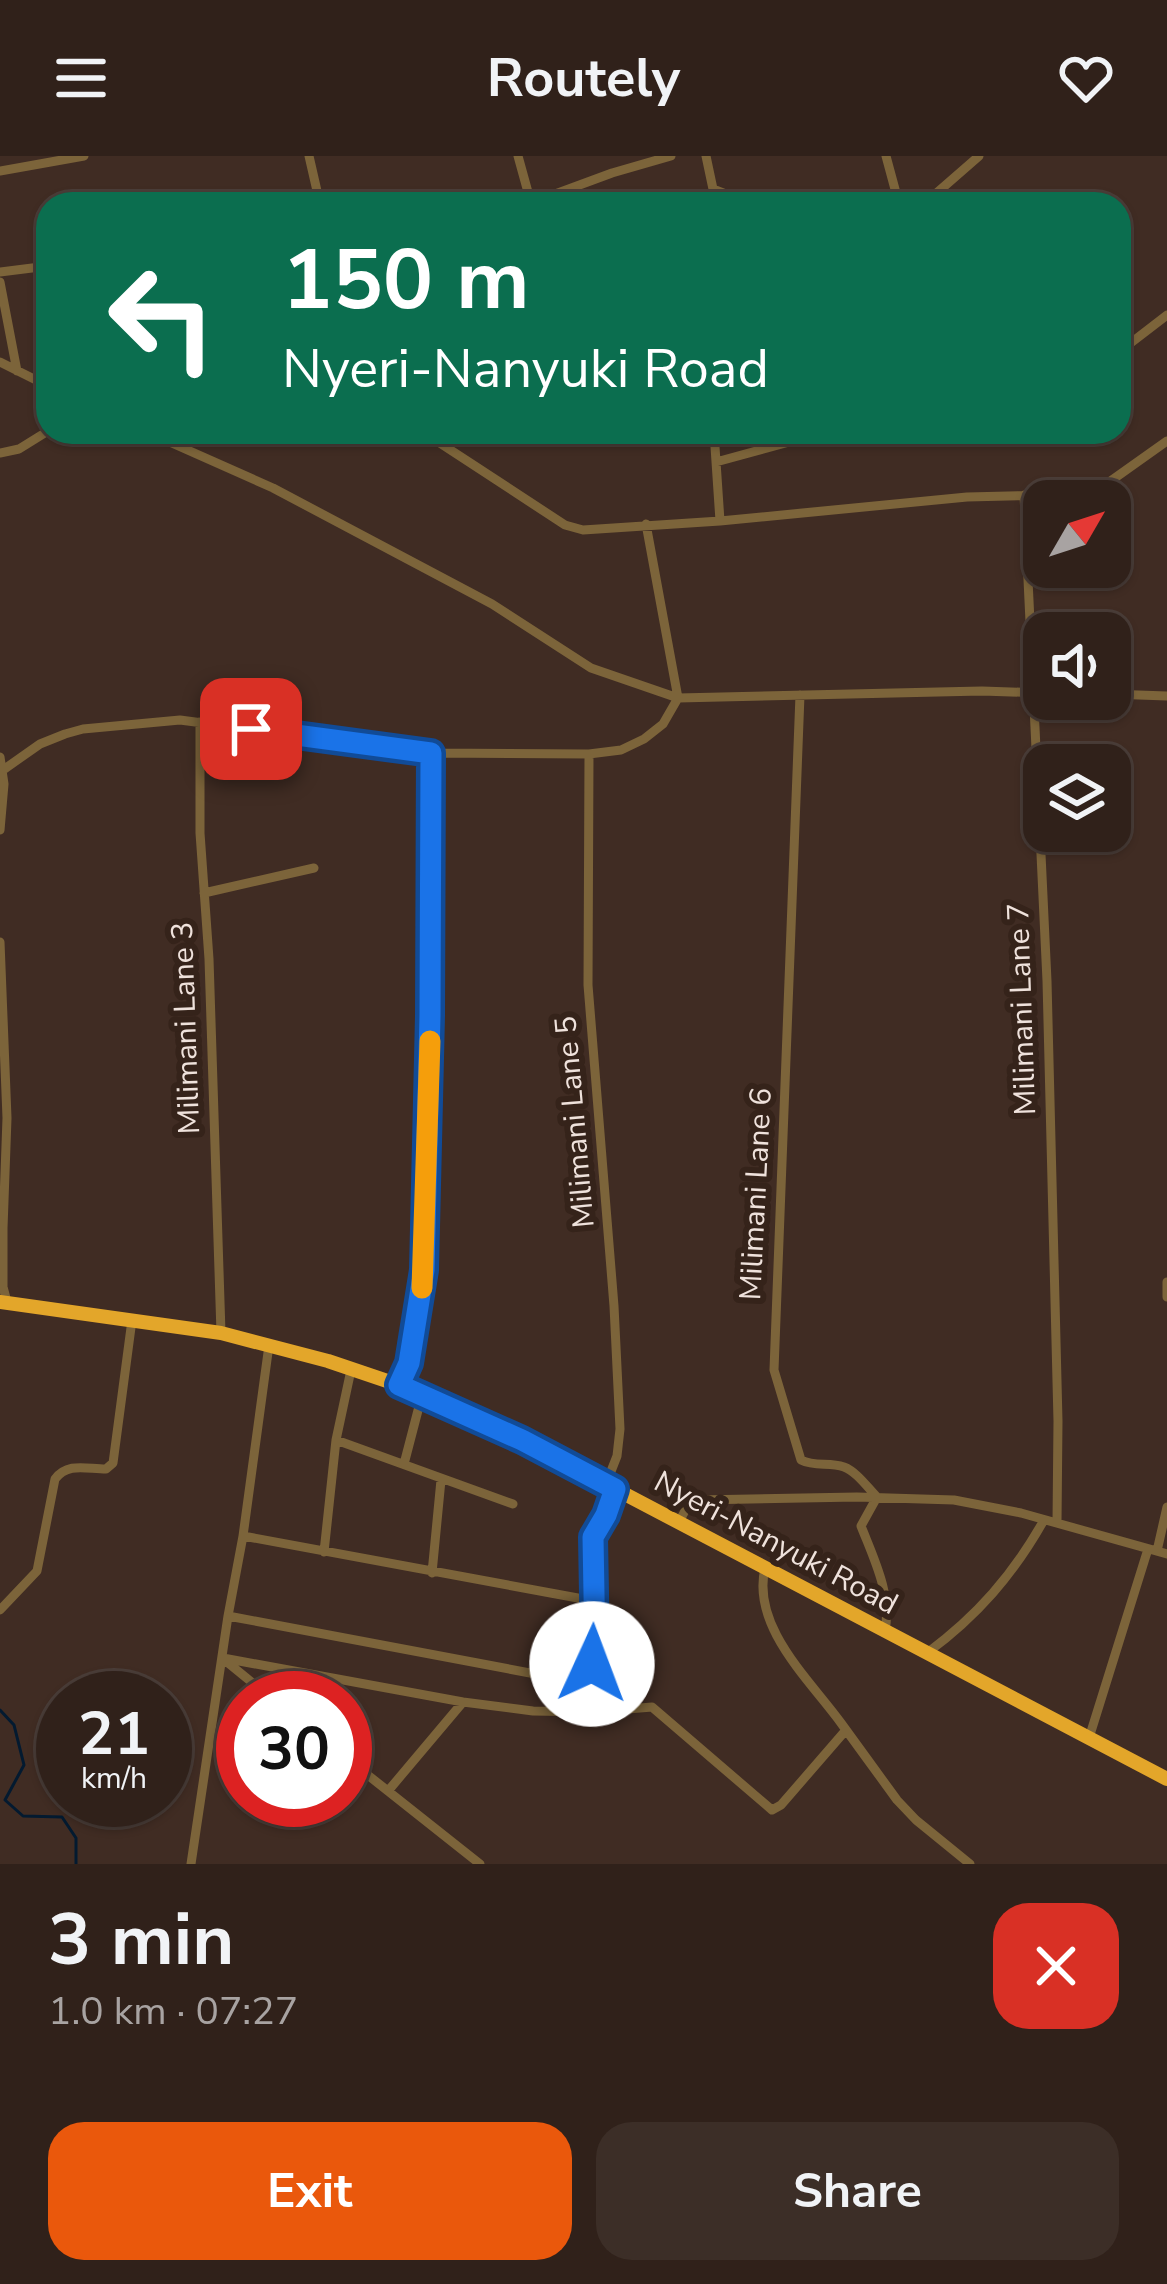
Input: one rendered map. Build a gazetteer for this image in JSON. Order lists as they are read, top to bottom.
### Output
{
  "streets": {
    "highway": ["Nyeri-Nanyuki Road"],
    "street": [
      "Milimani Lane 7",
      "Milimani Lane 3",
      "Milimani Lane 5",
      "Milimani Lane 6"
    ]
  },
  "crossings": [
    ["Milimani Lane 3", "Nyeri-Nanyuki Road"],
    ["Milimani Lane 5", "Nyeri-Nanyuki Road"]
  ],
  "north": "top right",
  "page": {
    "header": "Routely",
    "turn": ["150 m", "Nyeri-Nanyuki Road"],
    "speed": "21 km/h",
    "limit": "30",
    "heading": ["3 min", "1.0 km · 07:27"],
    "buttons": ["Exit", "Share"]
  }
}
